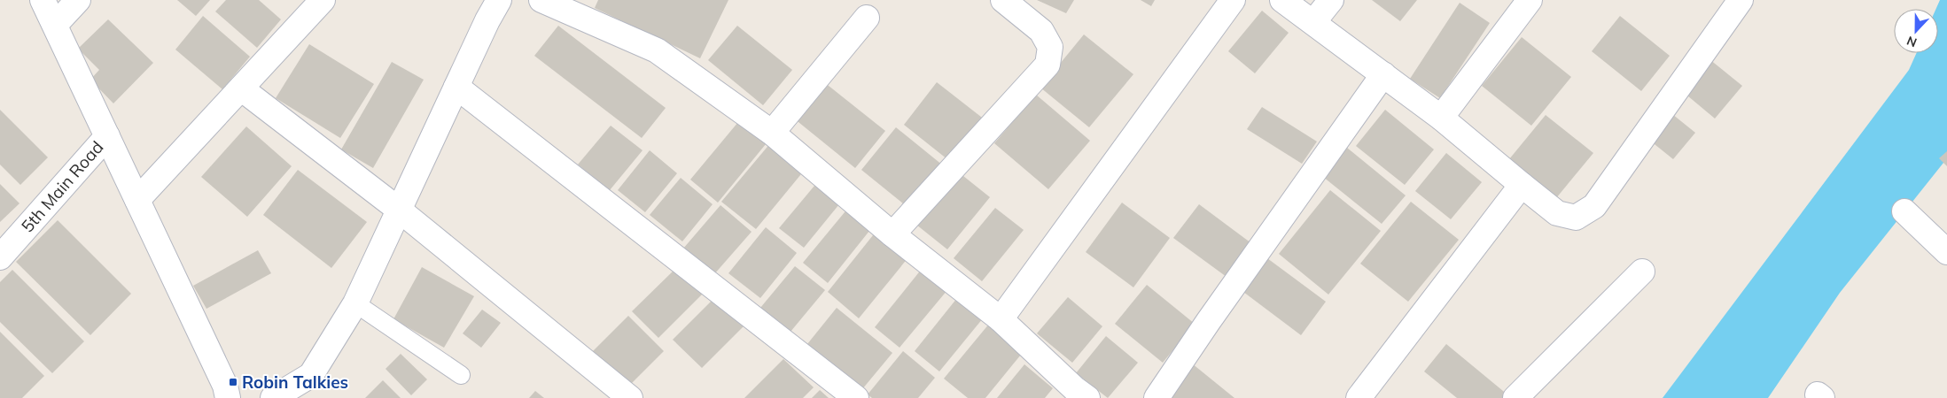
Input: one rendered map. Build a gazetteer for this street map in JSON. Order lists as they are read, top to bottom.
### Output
{
  "streets": {
    "street": ["5th Main Road"]
  },
  "places": {
    "transit": ["Robin Talkies"]
  },
  "north": "bottom"
}
